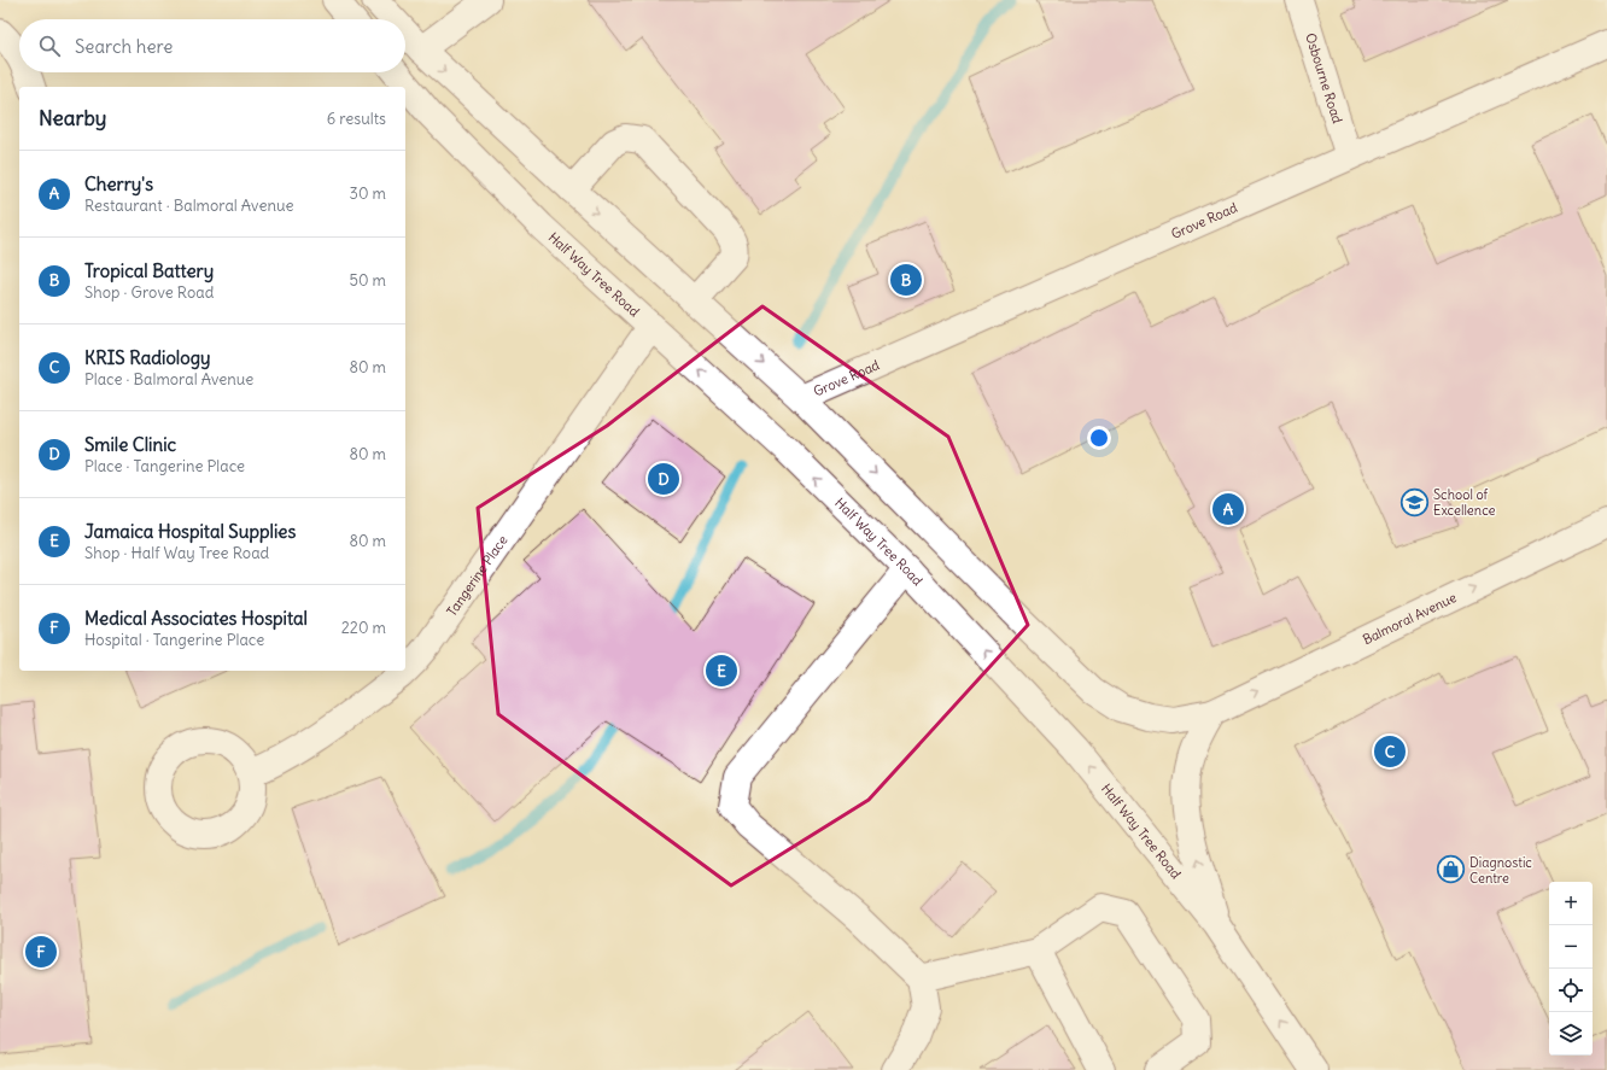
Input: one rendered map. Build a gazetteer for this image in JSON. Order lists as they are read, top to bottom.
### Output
{
  "streets": {
    "main road": [
      "Osbourne Road",
      "Grove Road",
      "Half Way Tree Road",
      "Tangerine Place",
      "Balmoral Avenue"
    ]
  },
  "crossings": [
    ["Osbourne Road", "Grove Road"],
    ["Half Way Tree Road", "Tangerine Place"]
  ],
  "one_way": ["Balmoral Avenue"],
  "places": {
    "school or university": ["School of Excellence"],
    "shop": ["Diagnostic Centre"]
  },
  "page": {
    "search": "Search here",
    "heading": ["Nearby", "6 results"],
    "list": [
      {
        "mark": "A",
        "name": "Cherry's",
        "note": "Restaurant · Balmoral Avenue",
        "value": "30 m"
      },
      {
        "mark": "B",
        "name": "Tropical Battery",
        "note": "Shop · Grove Road",
        "value": "50 m"
      },
      {
        "mark": "C",
        "name": "KRIS Radiology",
        "note": "Place · Balmoral Avenue",
        "value": "80 m"
      },
      {
        "mark": "D",
        "name": "Smile Clinic",
        "note": "Place · Tangerine Place",
        "value": "80 m"
      },
      {
        "mark": "E",
        "name": "Jamaica Hospital Supplies",
        "note": "Shop · Half Way Tree Road",
        "value": "80 m"
      },
      {
        "mark": "F",
        "name": "Medical Associates Hospital",
        "note": "Hospital · Tangerine Place",
        "value": "220 m"
      }
    ],
    "pins": [
      "B",
      "D",
      "A",
      "E",
      "C",
      "F"
    ],
    "map_buttons": ["+", "−"]
  }
}
